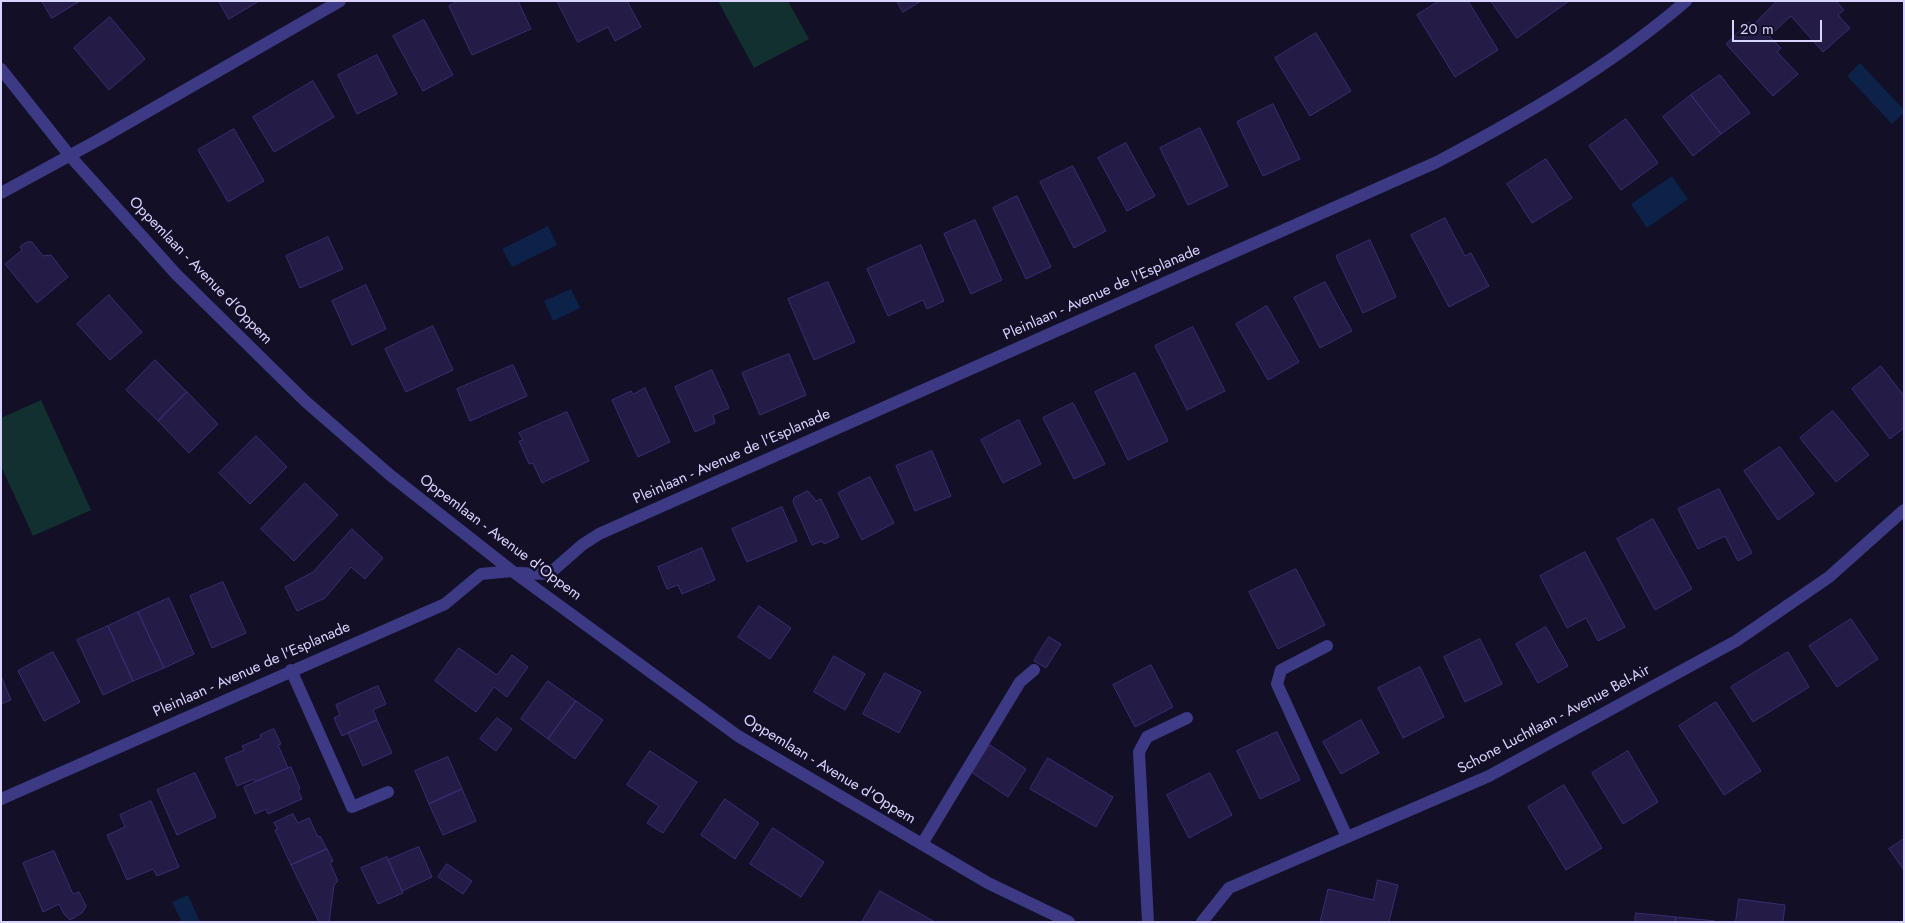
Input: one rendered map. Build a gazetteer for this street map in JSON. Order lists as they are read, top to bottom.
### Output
{
  "streets": {
    "street": ["Oppemlaan - Avenue d'Oppem", "Pleinlaan - Avenue de l'Esplanade", "Schone Luchtlaan - Avenue Bel-Air"]
  },
  "crossings": [
    ["Oppemlaan - Avenue d'Oppem", "Pleinlaan - Avenue de l'Esplanade"]
  ],
  "scale_bar": "20 m"
}
